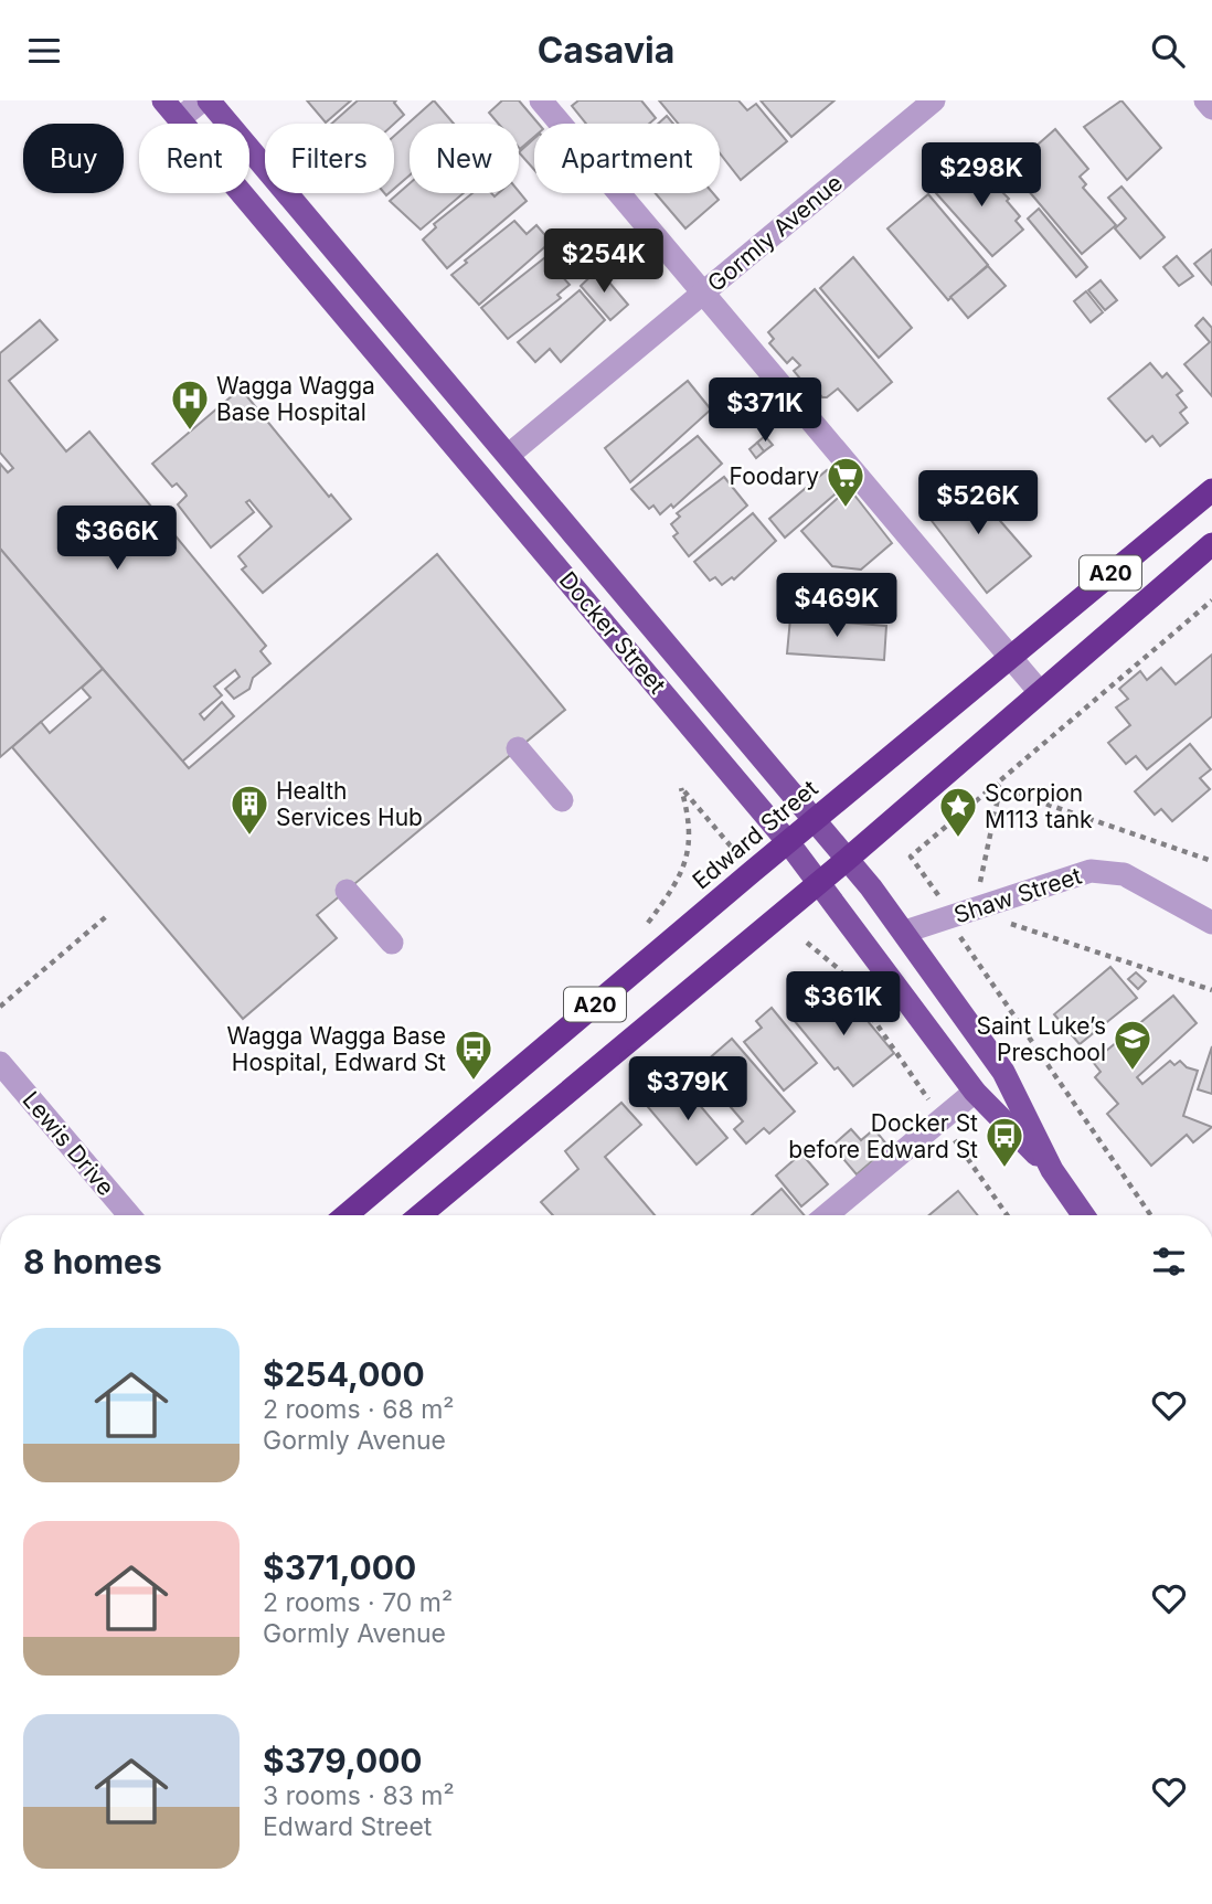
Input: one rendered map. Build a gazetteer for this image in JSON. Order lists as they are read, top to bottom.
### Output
{
  "streets": {
    "highway": ["A20", "Edward Street"],
    "main road": ["Docker Street"],
    "street": ["Gormly Avenue", "Shaw Street", "Lewis Drive"]
  },
  "crossings": [
    ["Gormly Avenue", "Docker Street"],
    ["A20", "Docker Street"],
    ["Docker Street", "Edward Street"],
    ["Docker Street", "Shaw Street"]
  ],
  "places": {
    "hospital": ["Wagga Wagga Base Hospital"],
    "supermarket": ["Foodary"],
    "building": ["Health Services Hub"],
    "place": ["Scorpion M113 tank"],
    "school or university": ["Saint Luke’s Preschool"],
    "bus stop": ["Wagga Wagga Base Hospital, Edward St", "Docker St before Edward St"]
  },
  "page": {
    "header": "Casavia",
    "chip": [
      "Buy",
      "Rent",
      "Filters",
      "New",
      "Apartment"
    ],
    "price": [
      "$298K",
      "$254K",
      "$371K",
      "$526K",
      "$366K",
      "$469K",
      "$361K",
      "$379K"
    ],
    "heading": "8 homes",
    "list": [
      {
        "name": "$254,000",
        "note": "2 rooms · 68 m² · Gormly Avenue"
      },
      {
        "name": "$371,000",
        "note": "2 rooms · 70 m² · Gormly Avenue"
      },
      {
        "name": "$379,000",
        "note": "3 rooms · 83 m² · Edward Street"
      }
    ]
  }
}
